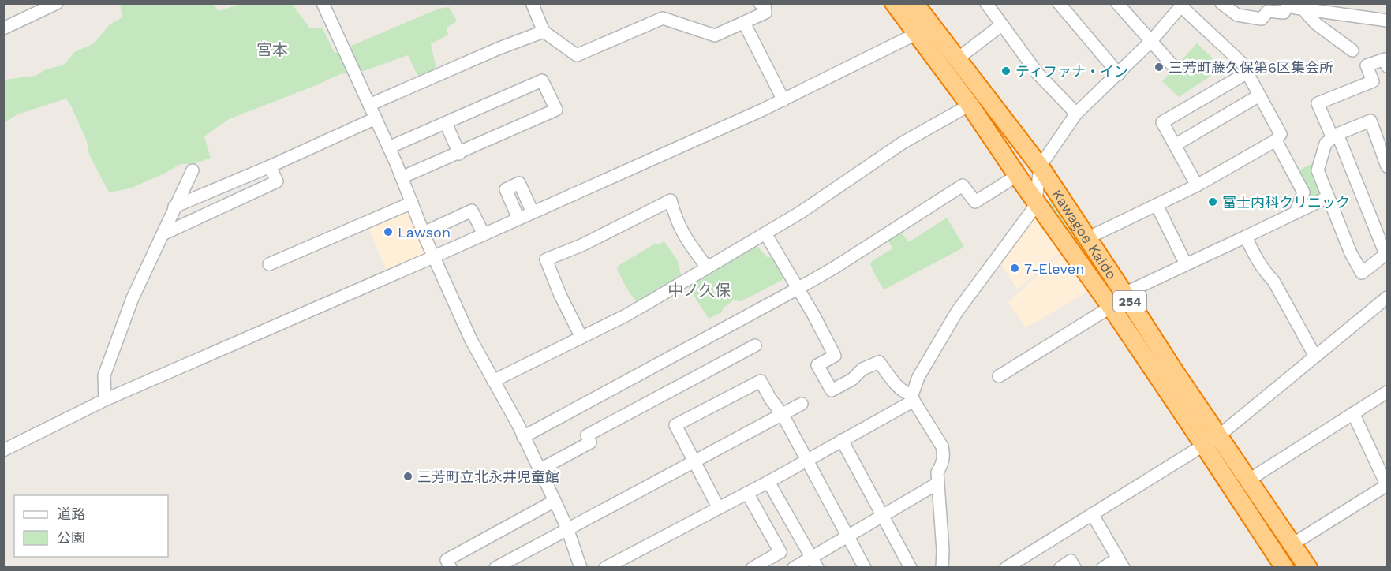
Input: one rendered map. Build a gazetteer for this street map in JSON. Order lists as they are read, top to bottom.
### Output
{
  "streets": {
    "highway": ["Kawagoe Kaido", "254"]
  },
  "districts": ["宮本", "中ノ久保"],
  "places": [
    "三芳町藤久保第6区集会所",
    "ティファナ・イン",
    "富士内科クリニック",
    "Lawson",
    "7-Eleven",
    "三芳町立北永井児童館"
  ],
  "legend": ["道路", "公園"]
}
